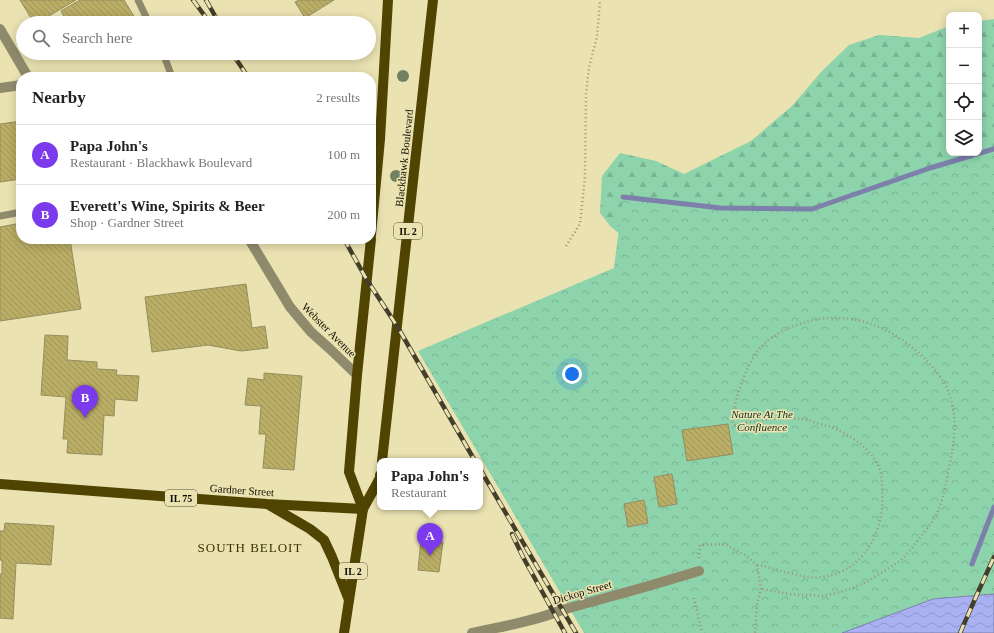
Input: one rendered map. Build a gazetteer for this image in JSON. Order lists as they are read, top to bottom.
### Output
{
  "streets": {
    "main road": [
      "Blackhawk Boulevard",
      "IL 2",
      "Gardner Street",
      "IL 75"
    ],
    "street": ["Webster Avenue", "Dickop Street"]
  },
  "crossings": [
    ["IL 2", "Webster Avenue"],
    ["IL 2", "Gardner Street"]
  ],
  "districts": ["SOUTH BELOIT"],
  "parks": ["Nature At The Confluence"],
  "page": {
    "map_buttons": ["+", "−"],
    "search": "Search here",
    "heading": ["Nearby", "2 results"],
    "list": [
      {
        "mark": "A",
        "name": "Papa John's",
        "note": "Restaurant · Blackhawk Boulevard",
        "value": "100 m"
      },
      {
        "mark": "B",
        "name": "Everett's Wine, Spirits & Beer",
        "note": "Shop · Gardner Street",
        "value": "200 m"
      }
    ],
    "pins": ["B", "A"],
    "popup": ["Papa John's", "Restaurant"]
  }
}
